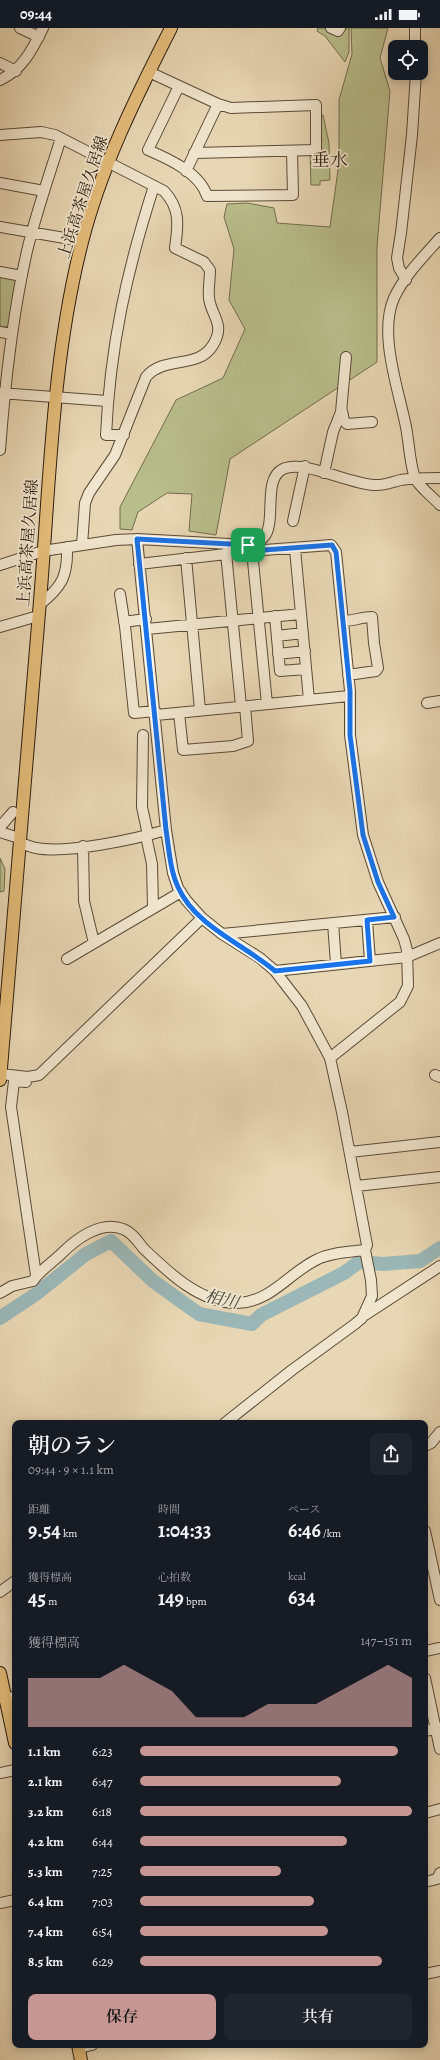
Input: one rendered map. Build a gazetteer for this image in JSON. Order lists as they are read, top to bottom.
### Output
{
  "streets": {
    "main road": ["上浜高茶屋久居線"]
  },
  "districts": ["垂水"],
  "water": ["相川"],
  "page": {
    "status": "09:44",
    "heading": ["朝のラン", "09:44 · 9 × 1.1 km"],
    "stats": [
      ["距離", "9.54 km"],
      ["時間", "1:04:33"],
      ["ペース", "6:46 /km"],
      ["獲得標高", "45 m"],
      ["心拍数", "149 bpm"],
      ["kcal", "634"]
    ],
    "chart": ["獲得標高", "147–151 m"],
    "list": [
      {
        "name": "1.1 km",
        "note": "6:23"
      },
      {
        "name": "2.1 km",
        "note": "6:47"
      },
      {
        "name": "3.2 km",
        "note": "6:18"
      },
      {
        "name": "4.2 km",
        "note": "6:44"
      },
      {
        "name": "5.3 km",
        "note": "7:25"
      },
      {
        "name": "6.4 km",
        "note": "7:03"
      },
      {
        "name": "7.4 km",
        "note": "6:54"
      },
      {
        "name": "8.5 km",
        "note": "6:29"
      }
    ],
    "buttons": ["保存", "共有"]
  }
}
